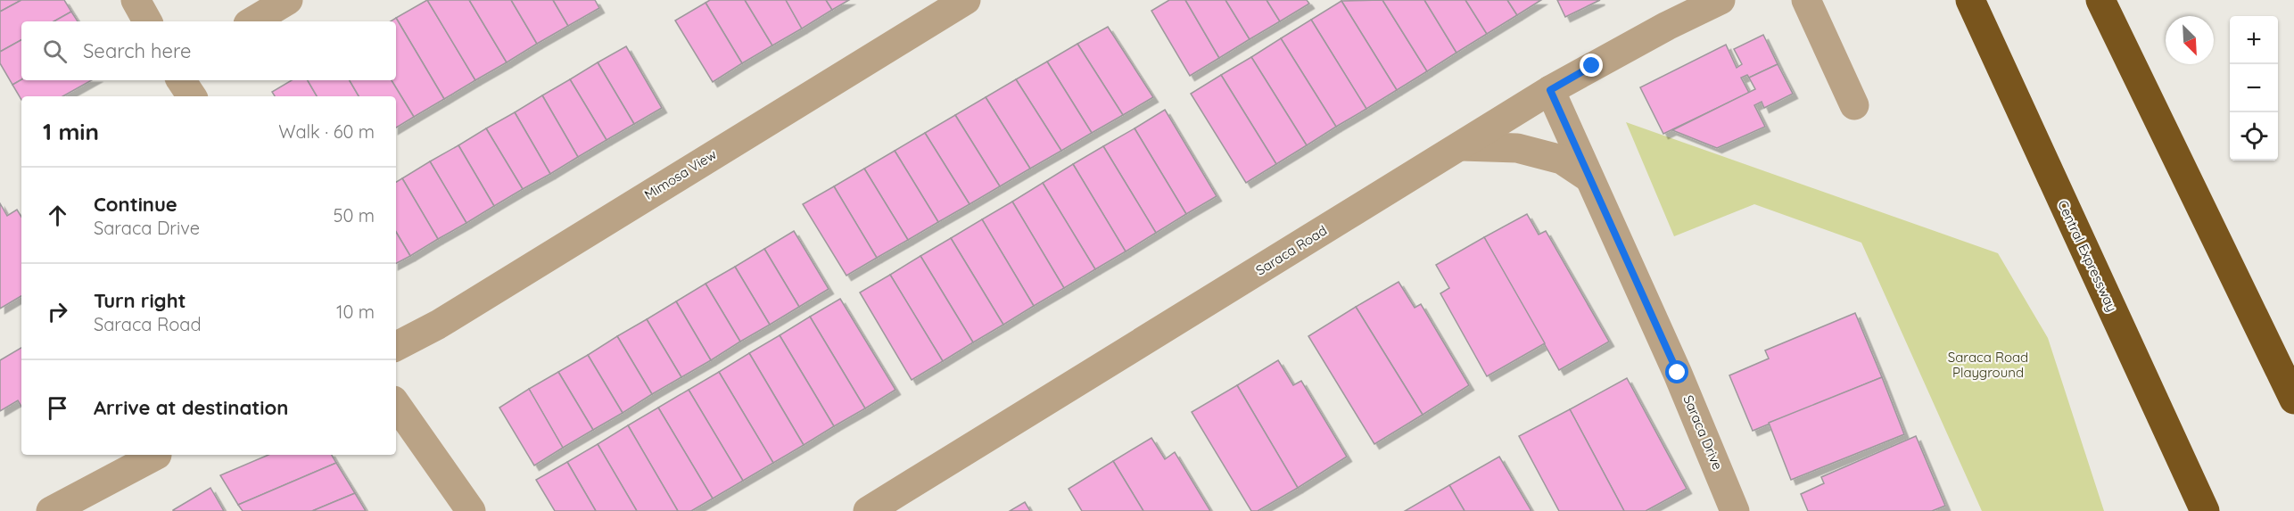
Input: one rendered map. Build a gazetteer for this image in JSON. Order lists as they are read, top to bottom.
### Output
{
  "streets": {
    "highway": ["Central Expressway"],
    "street": ["Mimosa View", "Saraca Road", "Saraca Drive"]
  },
  "crossings": [
    ["Saraca Road", "Saraca Drive"]
  ],
  "parks": ["Saraca Road Playground"],
  "north": "bottom right",
  "page": {
    "map_buttons": ["+", "−"],
    "search": "Search here",
    "heading": ["1 min", "Walk · 60 m"],
    "list": [
      ["Continue", "Saraca Drive", "50 m"],
      ["Turn right", "Saraca Road", "10 m"],
      "Arrive at destination"
    ]
  }
}
